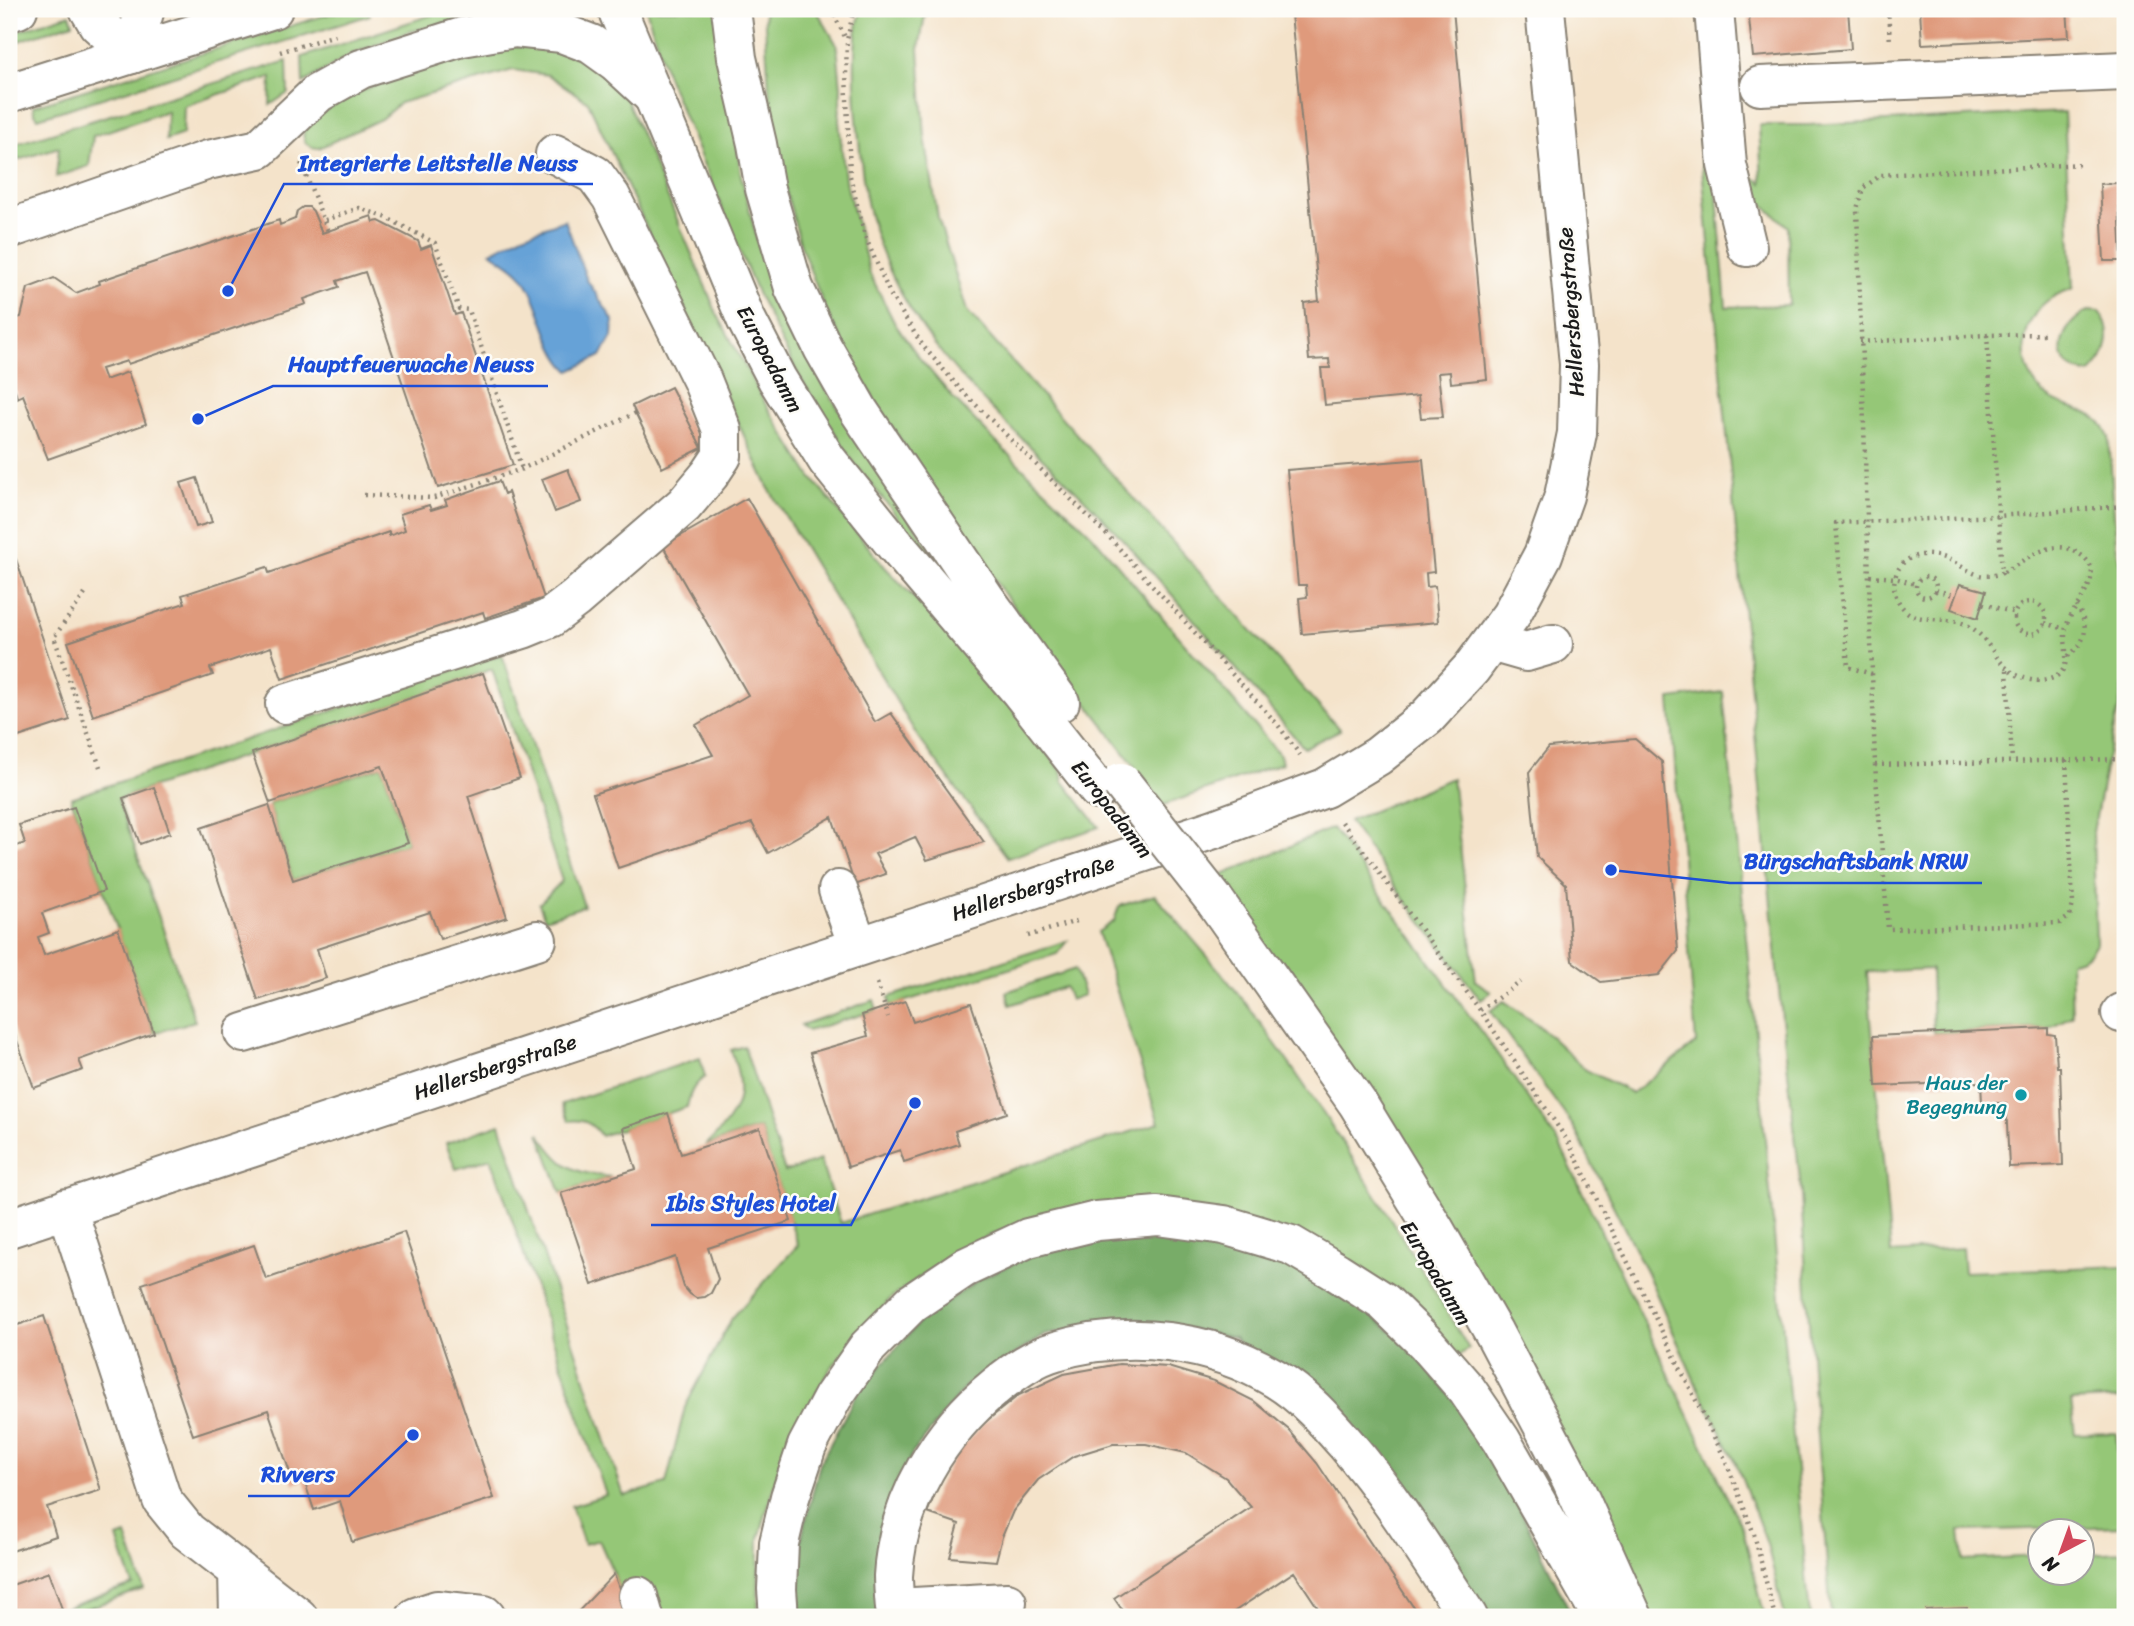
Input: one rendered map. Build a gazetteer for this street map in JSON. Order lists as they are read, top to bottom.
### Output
{
  "streets": {
    "main road": ["Hellersbergstraße", "Europadamm"]
  },
  "places": [
    "Integrierte Leitstelle Neuss",
    "Hauptfeuerwache Neuss",
    "Bürgschaftsbank NRW",
    "Haus der Begegnung",
    "Ibis Styles Hotel",
    "Rivvers"
  ],
  "north": "bottom left"
}
